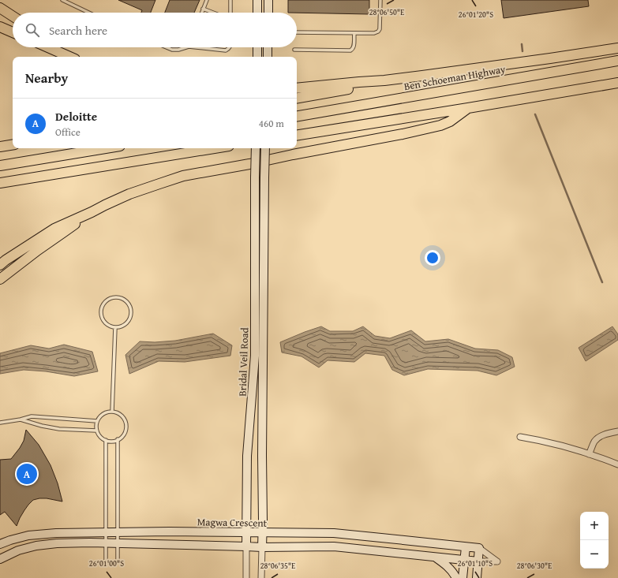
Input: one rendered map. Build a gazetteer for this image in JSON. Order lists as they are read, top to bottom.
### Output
{
  "streets": {
    "highway": ["Ben Schoeman Highway"],
    "street": ["Bridal Veil Road", "Magwa Crescent"]
  },
  "crossings": [
    ["Bridal Veil Road", "Magwa Crescent"]
  ],
  "page": {
    "search": "Search here",
    "heading": "Nearby",
    "list": [
      {
        "mark": "A",
        "name": "Deloitte",
        "note": "Office",
        "value": "460 m"
      }
    ],
    "pins": "A",
    "map_buttons": ["+", "−"]
  },
  "coordinates": [
    "28°06'50\"E",
    "26°01'20\"S",
    "26°01'00\"S",
    "26°01'10\"S",
    "28°06'35\"E",
    "28°06'30\"E"
  ]
}
